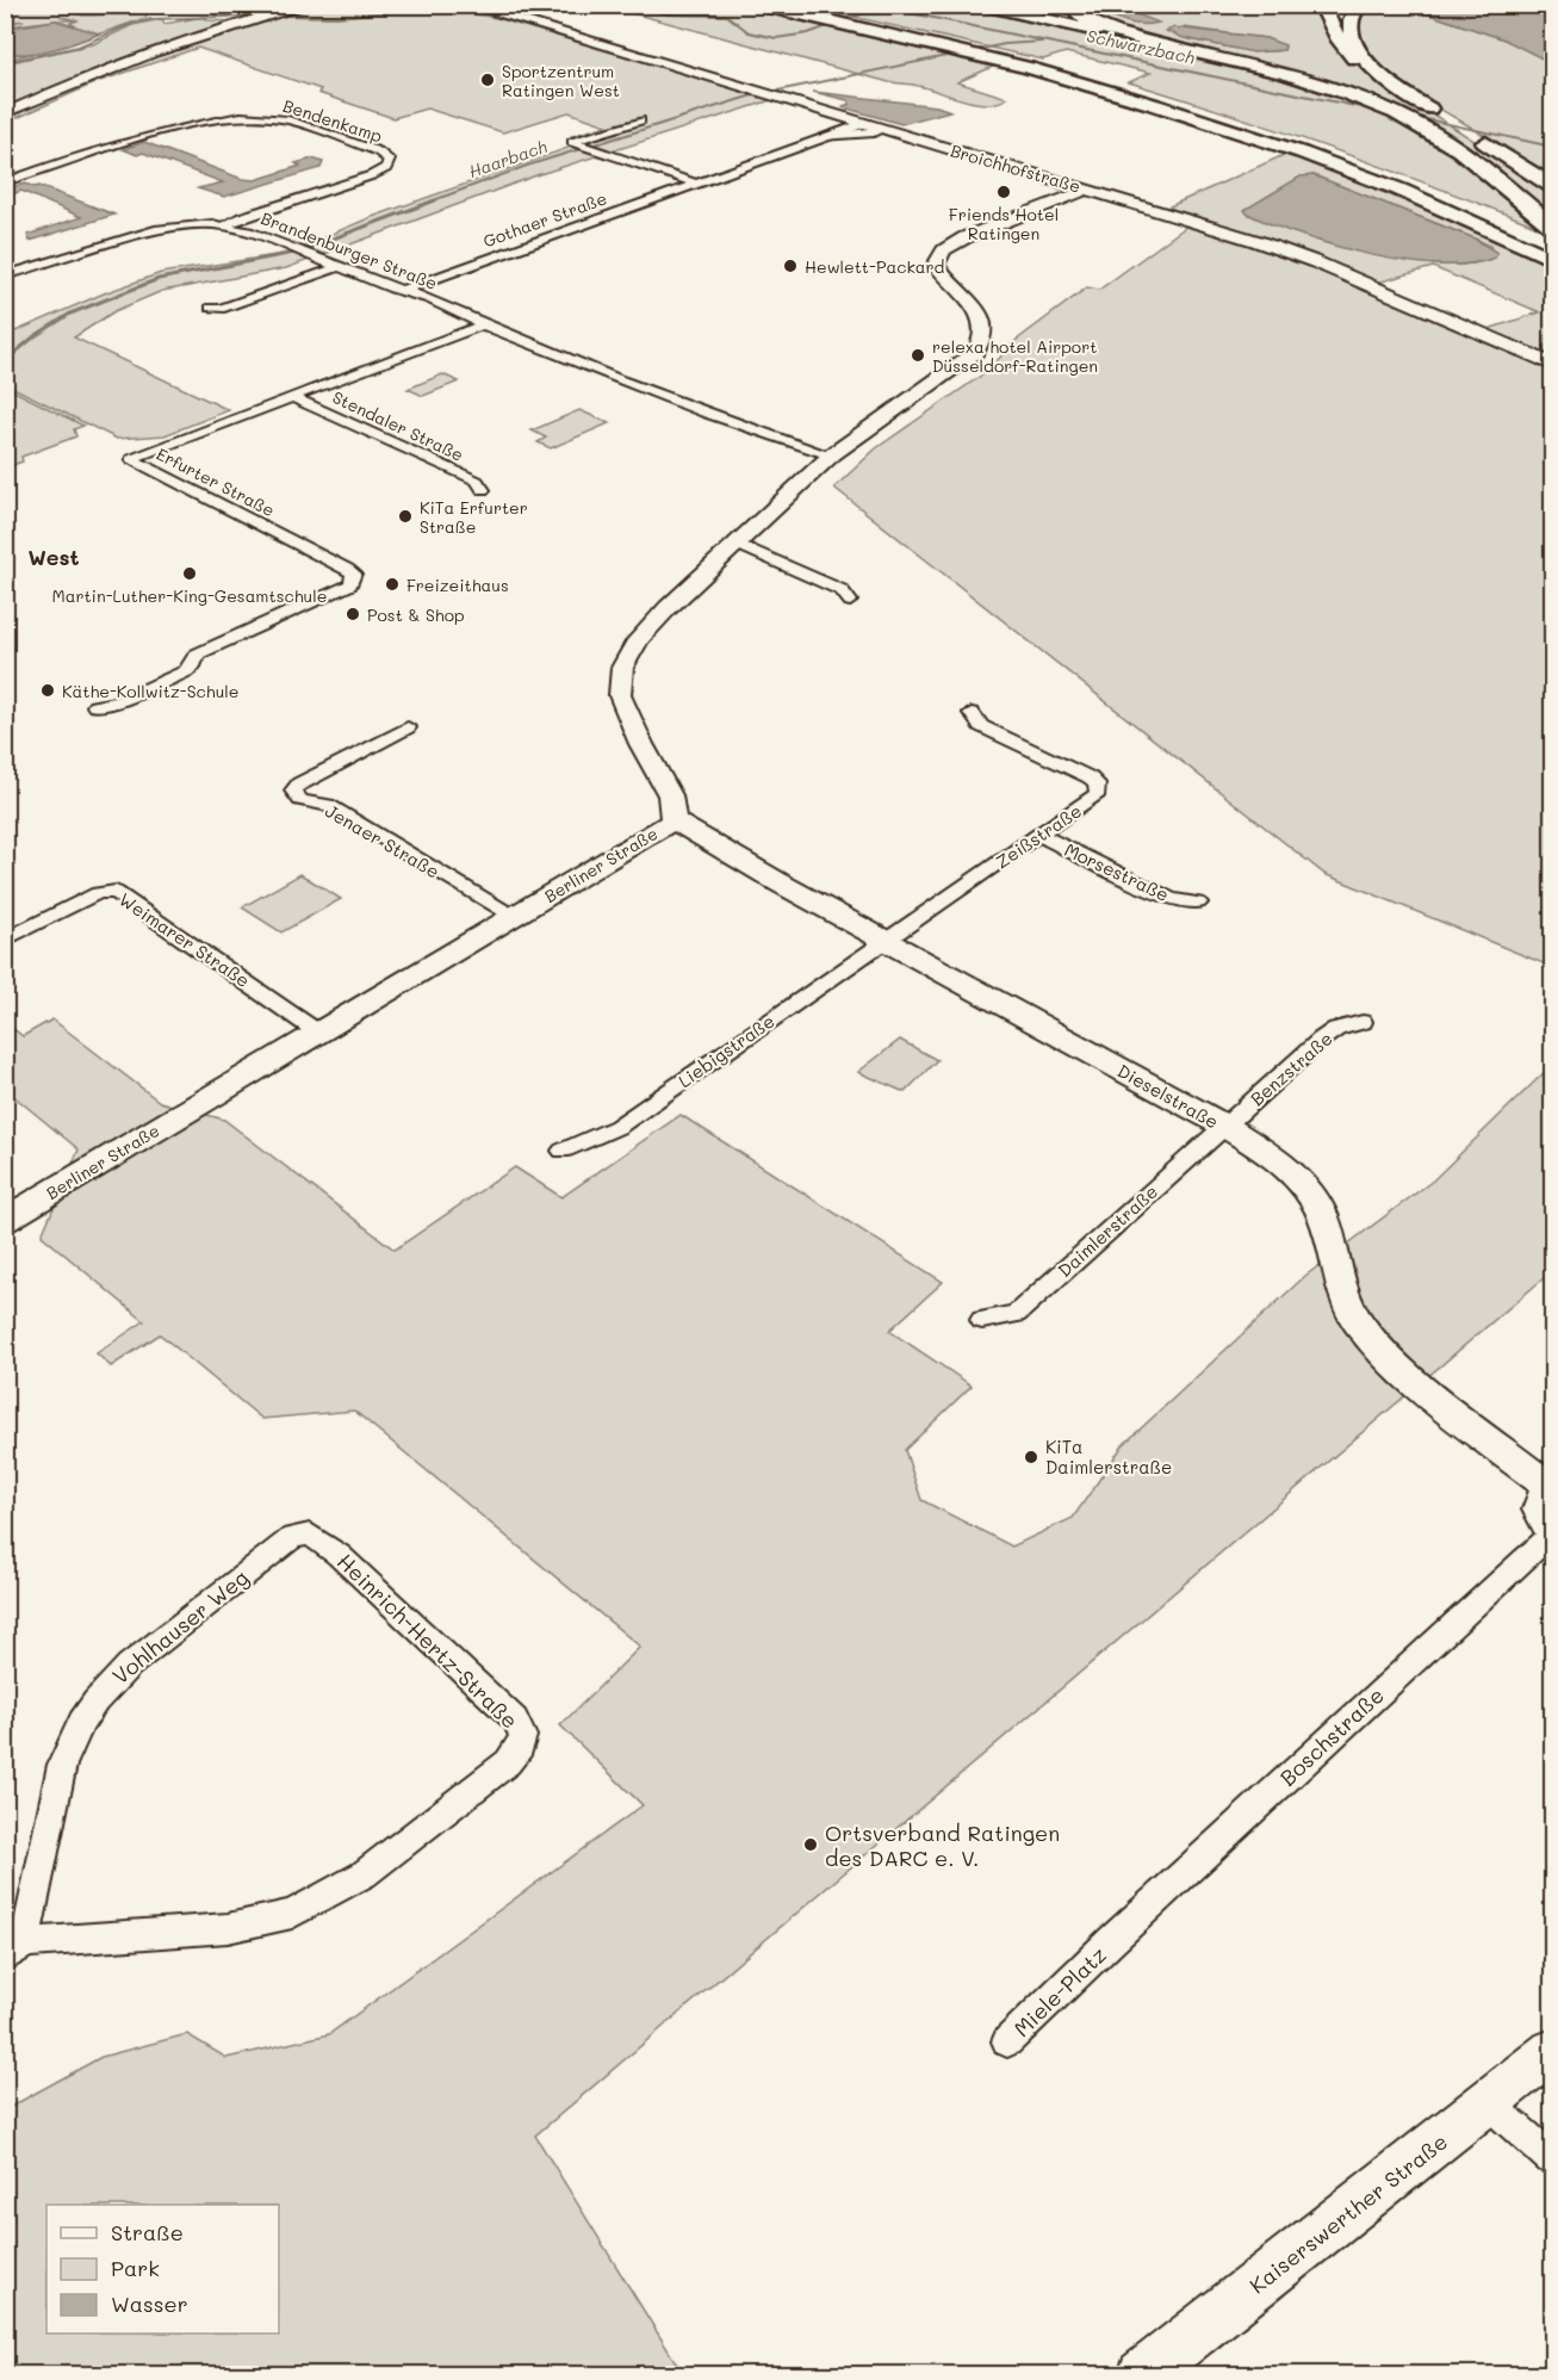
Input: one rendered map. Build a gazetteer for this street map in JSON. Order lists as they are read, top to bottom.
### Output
{
  "streets": {
    "street": [
      "Bendenkamp",
      "Broichhofstraße",
      "Gothaer Straße",
      "Brandenburger Straße",
      "Stendaler Straße",
      "Erfurter Straße",
      "Zeißstraße",
      "Jenaer Straße",
      "Berliner Straße",
      "Morsestraße",
      "Weimarer Straße",
      "Liebigstraße",
      "Benzstraße",
      "Dieselstraße",
      "Daimlerstraße",
      "Vohlhauser Weg",
      "Heinrich-Hertz-Straße",
      "Boschstraße",
      "Miele-Platz",
      "Kaiserswerther Straße"
    ]
  },
  "crossings": [
    ["Bendenkamp", "Brandenburger Straße"],
    ["Broichhofstraße", "Gothaer Straße"],
    ["Broichhofstraße", "Berliner Straße"],
    ["Gothaer Straße", "Brandenburger Straße"],
    ["Brandenburger Straße", "Erfurter Straße"],
    ["Brandenburger Straße", "Berliner Straße"],
    ["Stendaler Straße", "Erfurter Straße"],
    ["Zeißstraße", "Morsestraße"],
    ["Zeißstraße", "Liebigstraße"],
    ["Zeißstraße", "Dieselstraße"],
    ["Jenaer Straße", "Berliner Straße"],
    ["Berliner Straße", "Weimarer Straße"],
    ["Berliner Straße", "Dieselstraße"],
    ["Liebigstraße", "Dieselstraße"],
    ["Benzstraße", "Dieselstraße"],
    ["Benzstraße", "Daimlerstraße"],
    ["Dieselstraße", "Daimlerstraße"],
    ["Vohlhauser Weg", "Heinrich-Hertz-Straße"],
    ["Boschstraße", "Miele-Platz"]
  ],
  "districts": ["West"],
  "water": ["Schwarzbach", "Haarbach"],
  "places": [
    "Sportzentrum Ratingen West",
    "Friends Hotel Ratingen",
    "Hewlett-Packard",
    "relexa hotel Airport Düsseldorf-Ratingen",
    "KiTa Erfurter Straße",
    "Martin-Luther-King-Gesamtschule",
    "Freizeithaus",
    "Post & Shop",
    "Käthe-Kollwitz-Schule",
    "KiTa Daimlerstraße",
    "Ortsverband Ratingen des DARC e. V."
  ],
  "legend": ["Straße", "Park", "Wasser"]
}
